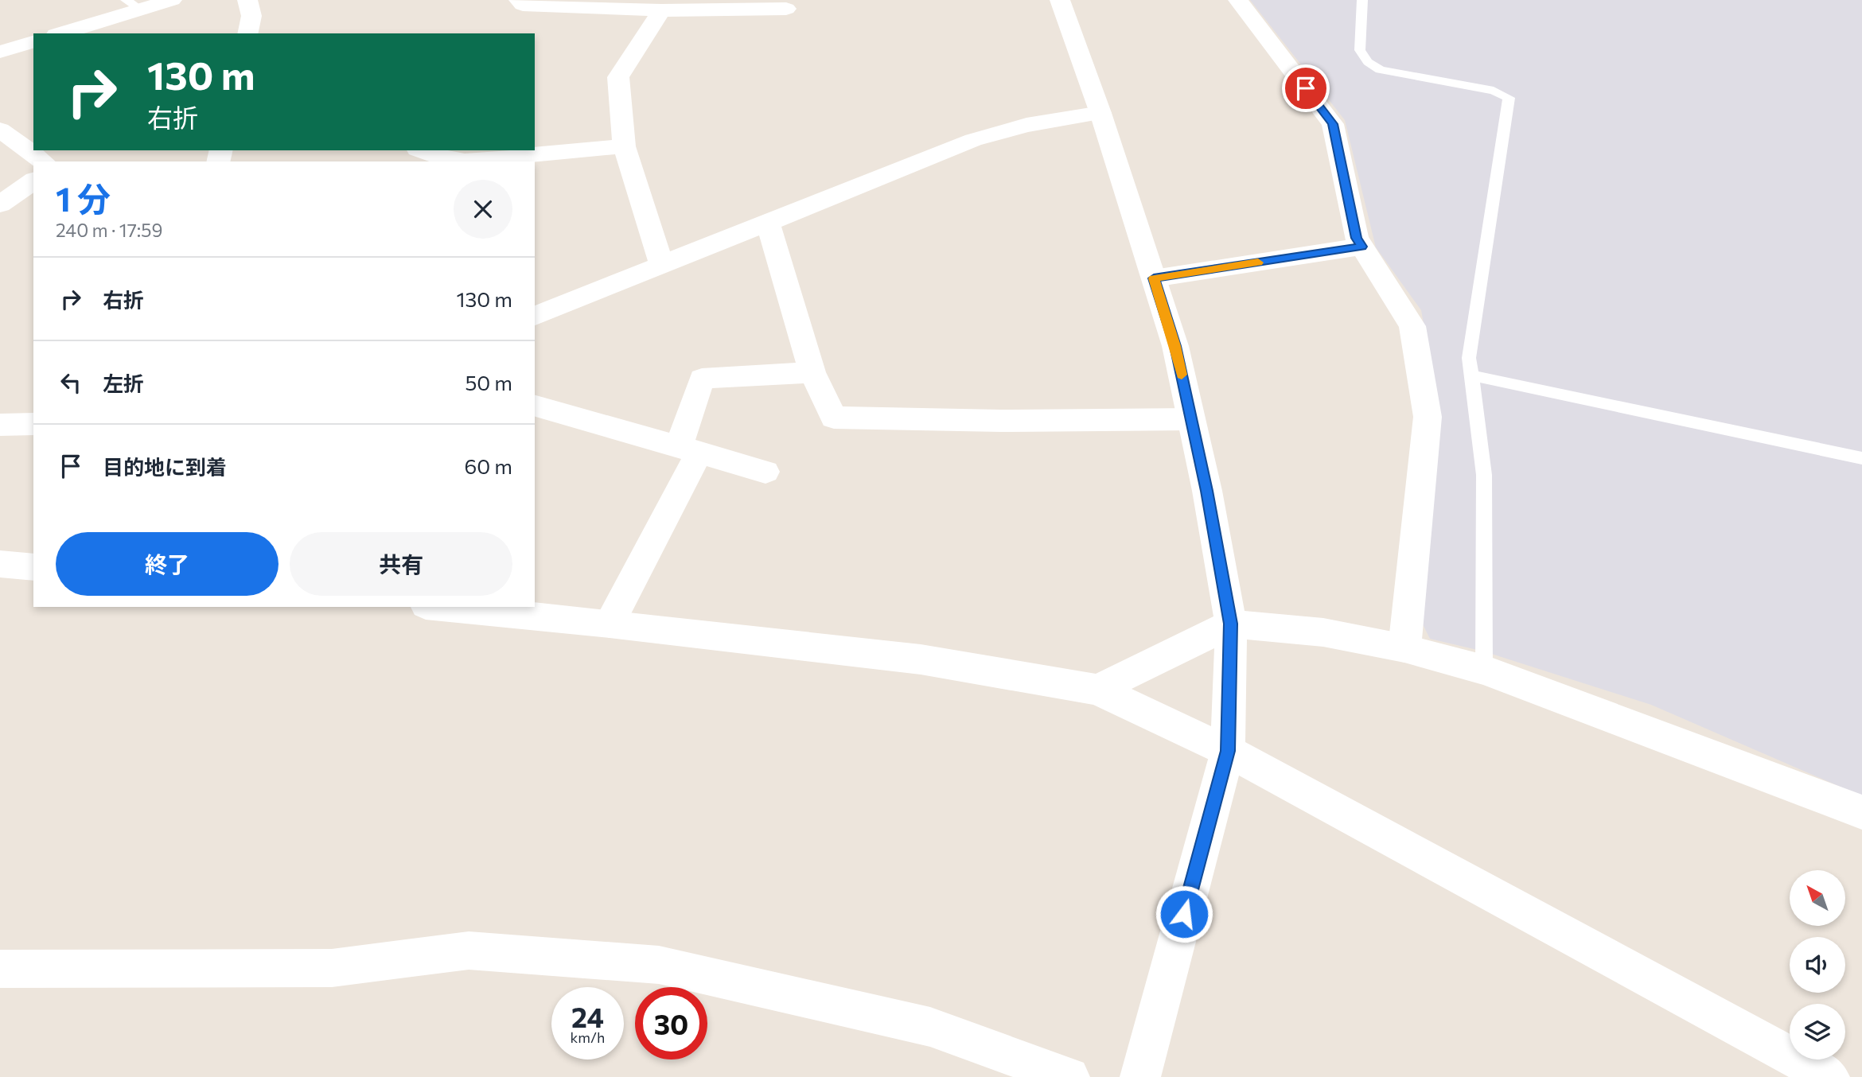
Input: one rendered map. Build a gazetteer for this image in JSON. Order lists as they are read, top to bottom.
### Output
{
  "north": "top left",
  "page": {
    "turn": ["130 m", "右折"],
    "heading": ["1 分", "240 m · 17:59"],
    "list": [
      {
        "name": "右折",
        "value": "130 m"
      },
      {
        "name": "左折",
        "value": "50 m"
      },
      {
        "name": "目的地に到着",
        "value": "60 m"
      }
    ],
    "buttons": ["終了", "共有"],
    "speed": "24 km/h",
    "limit": "30"
  }
}
